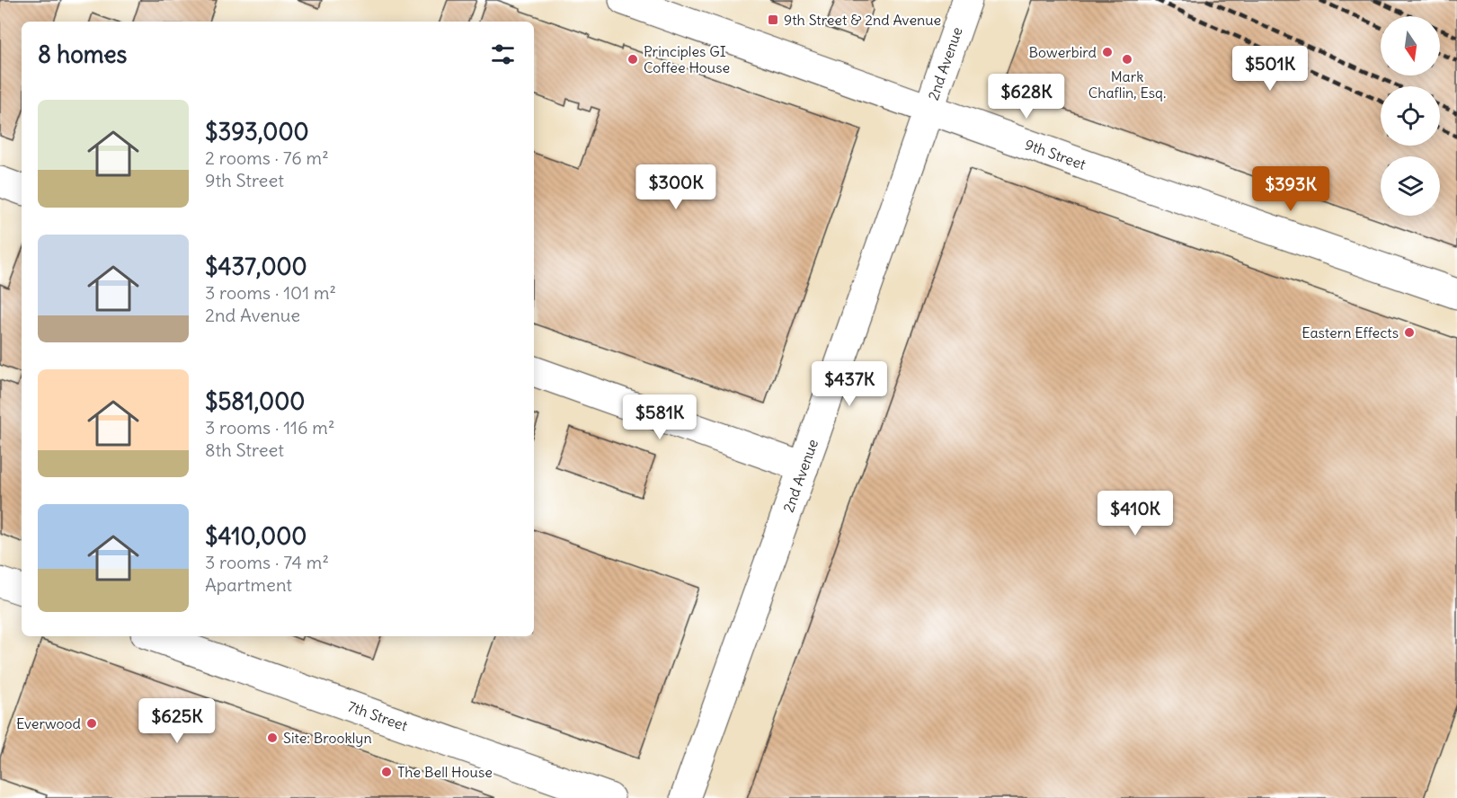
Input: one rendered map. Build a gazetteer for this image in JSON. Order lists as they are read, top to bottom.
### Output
{
  "streets": {
    "street": ["2nd Avenue", "9th Street", "7th Street"]
  },
  "crossings": [
    ["2nd Avenue", "9th Street"]
  ],
  "places": {
    "transit": ["9th Street & 2nd Avenue"],
    "other": [
      "Bowerbird",
      "Principles GI Coffee House",
      "Mark Chaflin, Esq.",
      "Eastern Effects",
      "Everwood",
      "Site: Brooklyn",
      "The Bell House"
    ]
  },
  "north": "bottom",
  "page": {
    "heading": "8 homes",
    "price": [
      "$501K",
      "$628K",
      "$300K",
      "$393K",
      "$437K",
      "$581K",
      "$410K",
      "$625K"
    ],
    "list": [
      {
        "name": "$393,000",
        "note": "2 rooms · 76 m² · 9th Street"
      },
      {
        "name": "$437,000",
        "note": "3 rooms · 101 m² · 2nd Avenue"
      },
      {
        "name": "$581,000",
        "note": "3 rooms · 116 m² · 8th Street"
      },
      {
        "name": "$410,000",
        "note": "3 rooms · 74 m² · Apartment"
      }
    ]
  }
}
